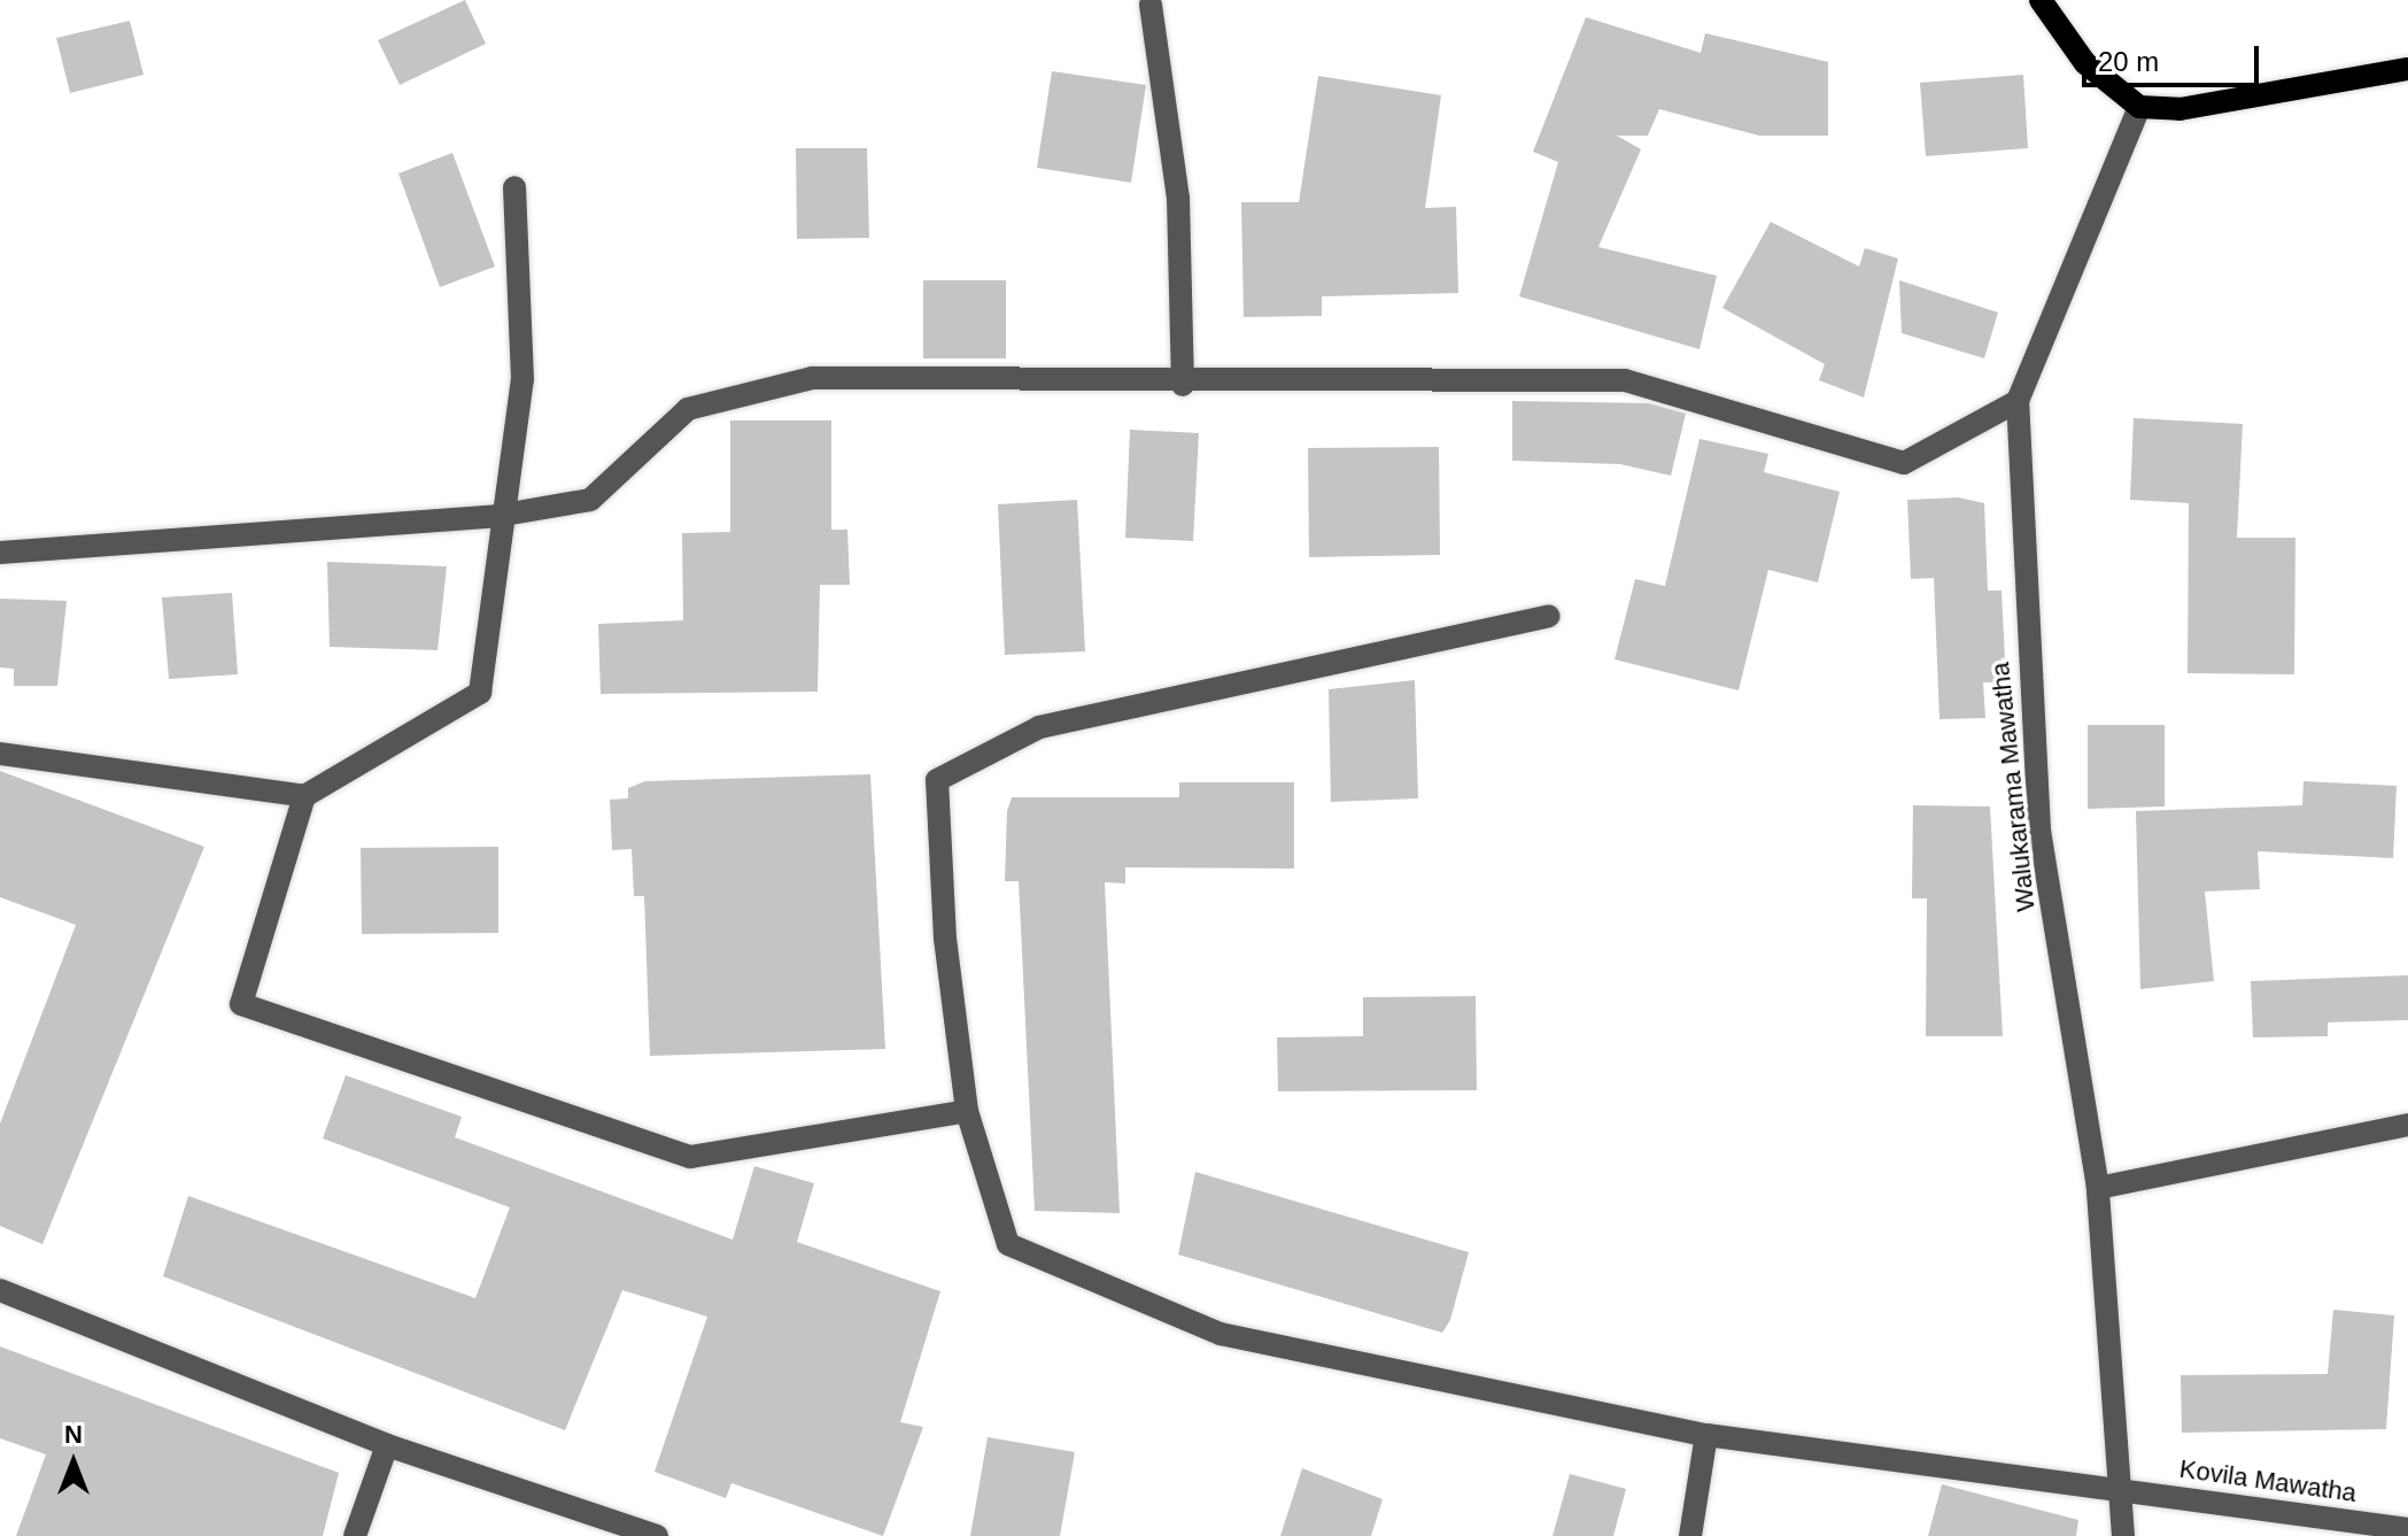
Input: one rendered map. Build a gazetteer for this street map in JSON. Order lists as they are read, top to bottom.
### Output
{
  "streets": {
    "street": ["Walukarama Mawatha", "Kovila Mawatha"]
  },
  "crossings": [
    ["Walukarama Mawatha", "Kovila Mawatha"]
  ],
  "scale_bar": "20 m",
  "north": "top"
}
